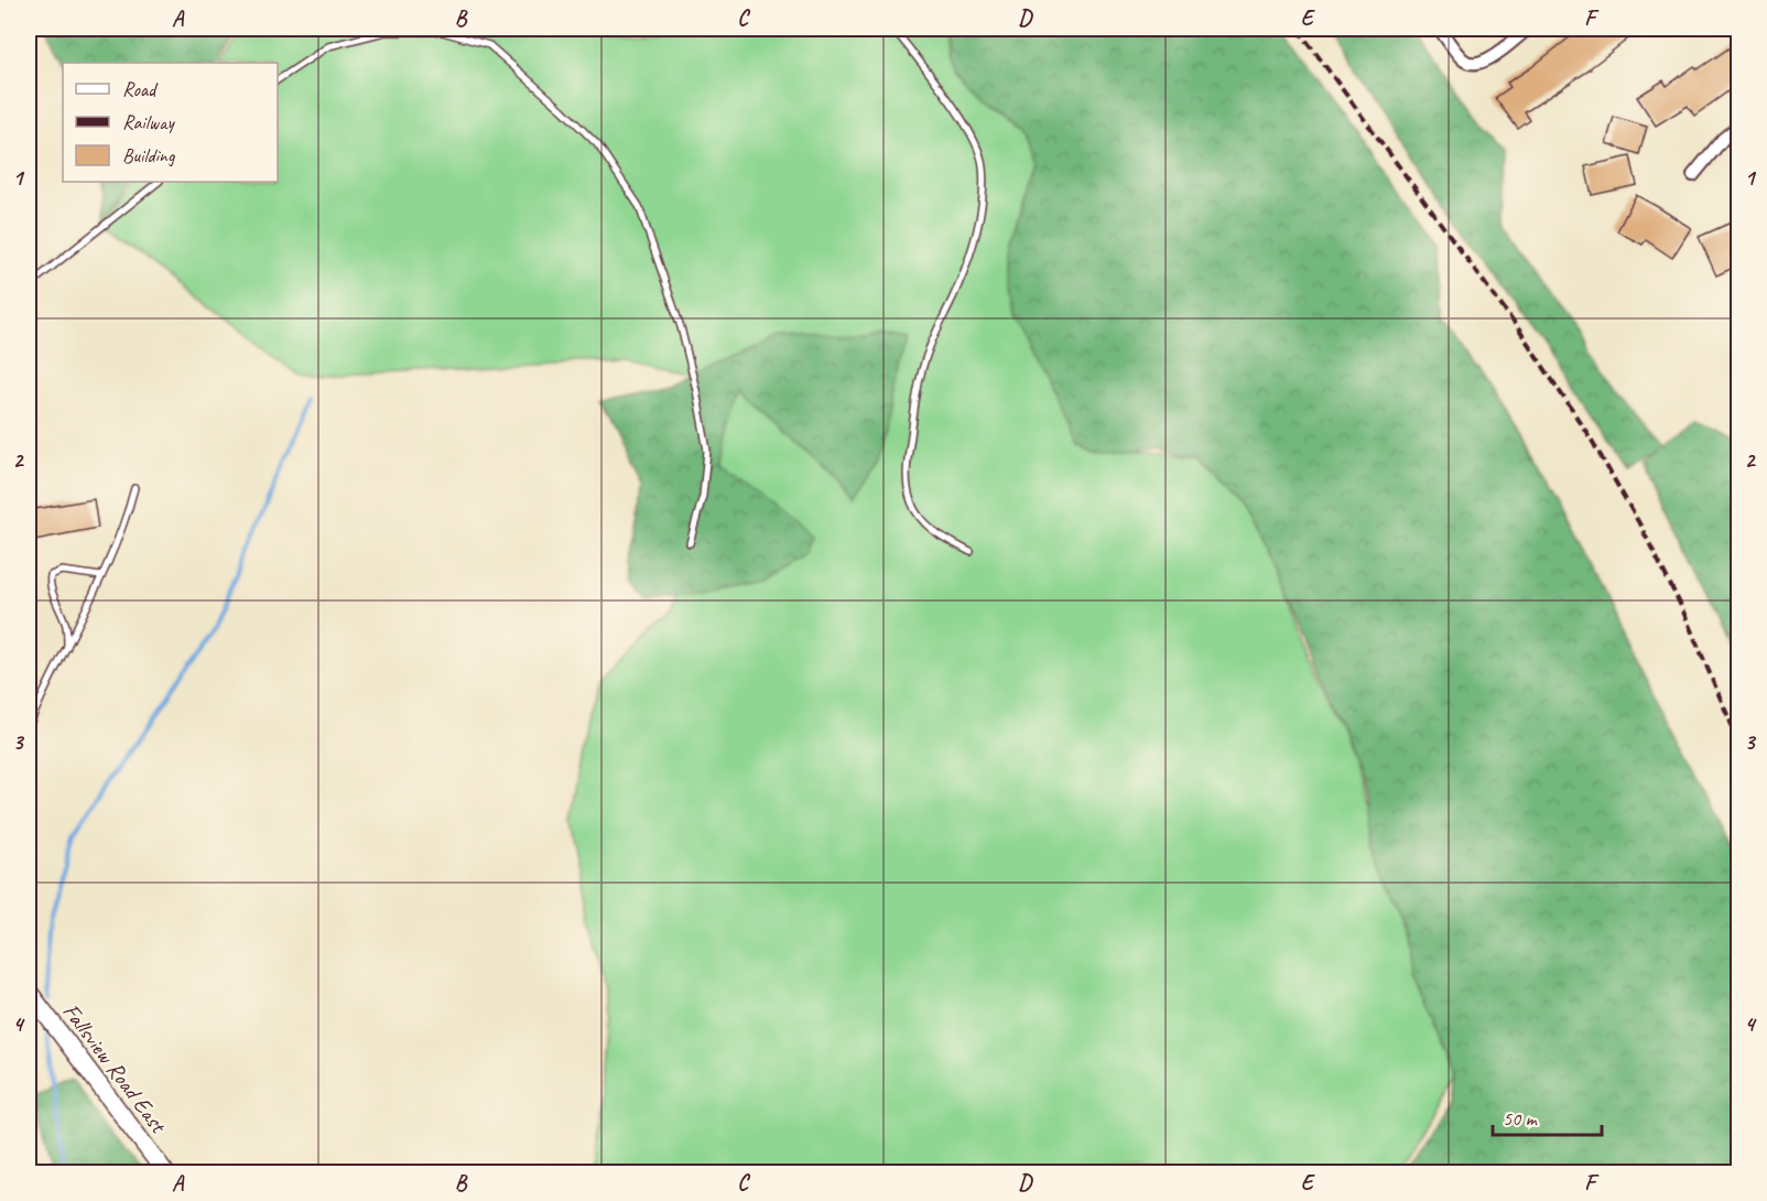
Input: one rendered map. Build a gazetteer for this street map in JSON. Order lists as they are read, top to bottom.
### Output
{
  "streets": {
    "street": ["Fallsview Road East"]
  },
  "legend": ["Road", "Railway", "Building"],
  "scale_bar": "50 m",
  "grid": {
    "columns": [
      "A",
      "B",
      "C",
      "D",
      "E",
      "F"
    ],
    "rows": [
      "1",
      "2",
      "3",
      "4"
    ]
  }
}
